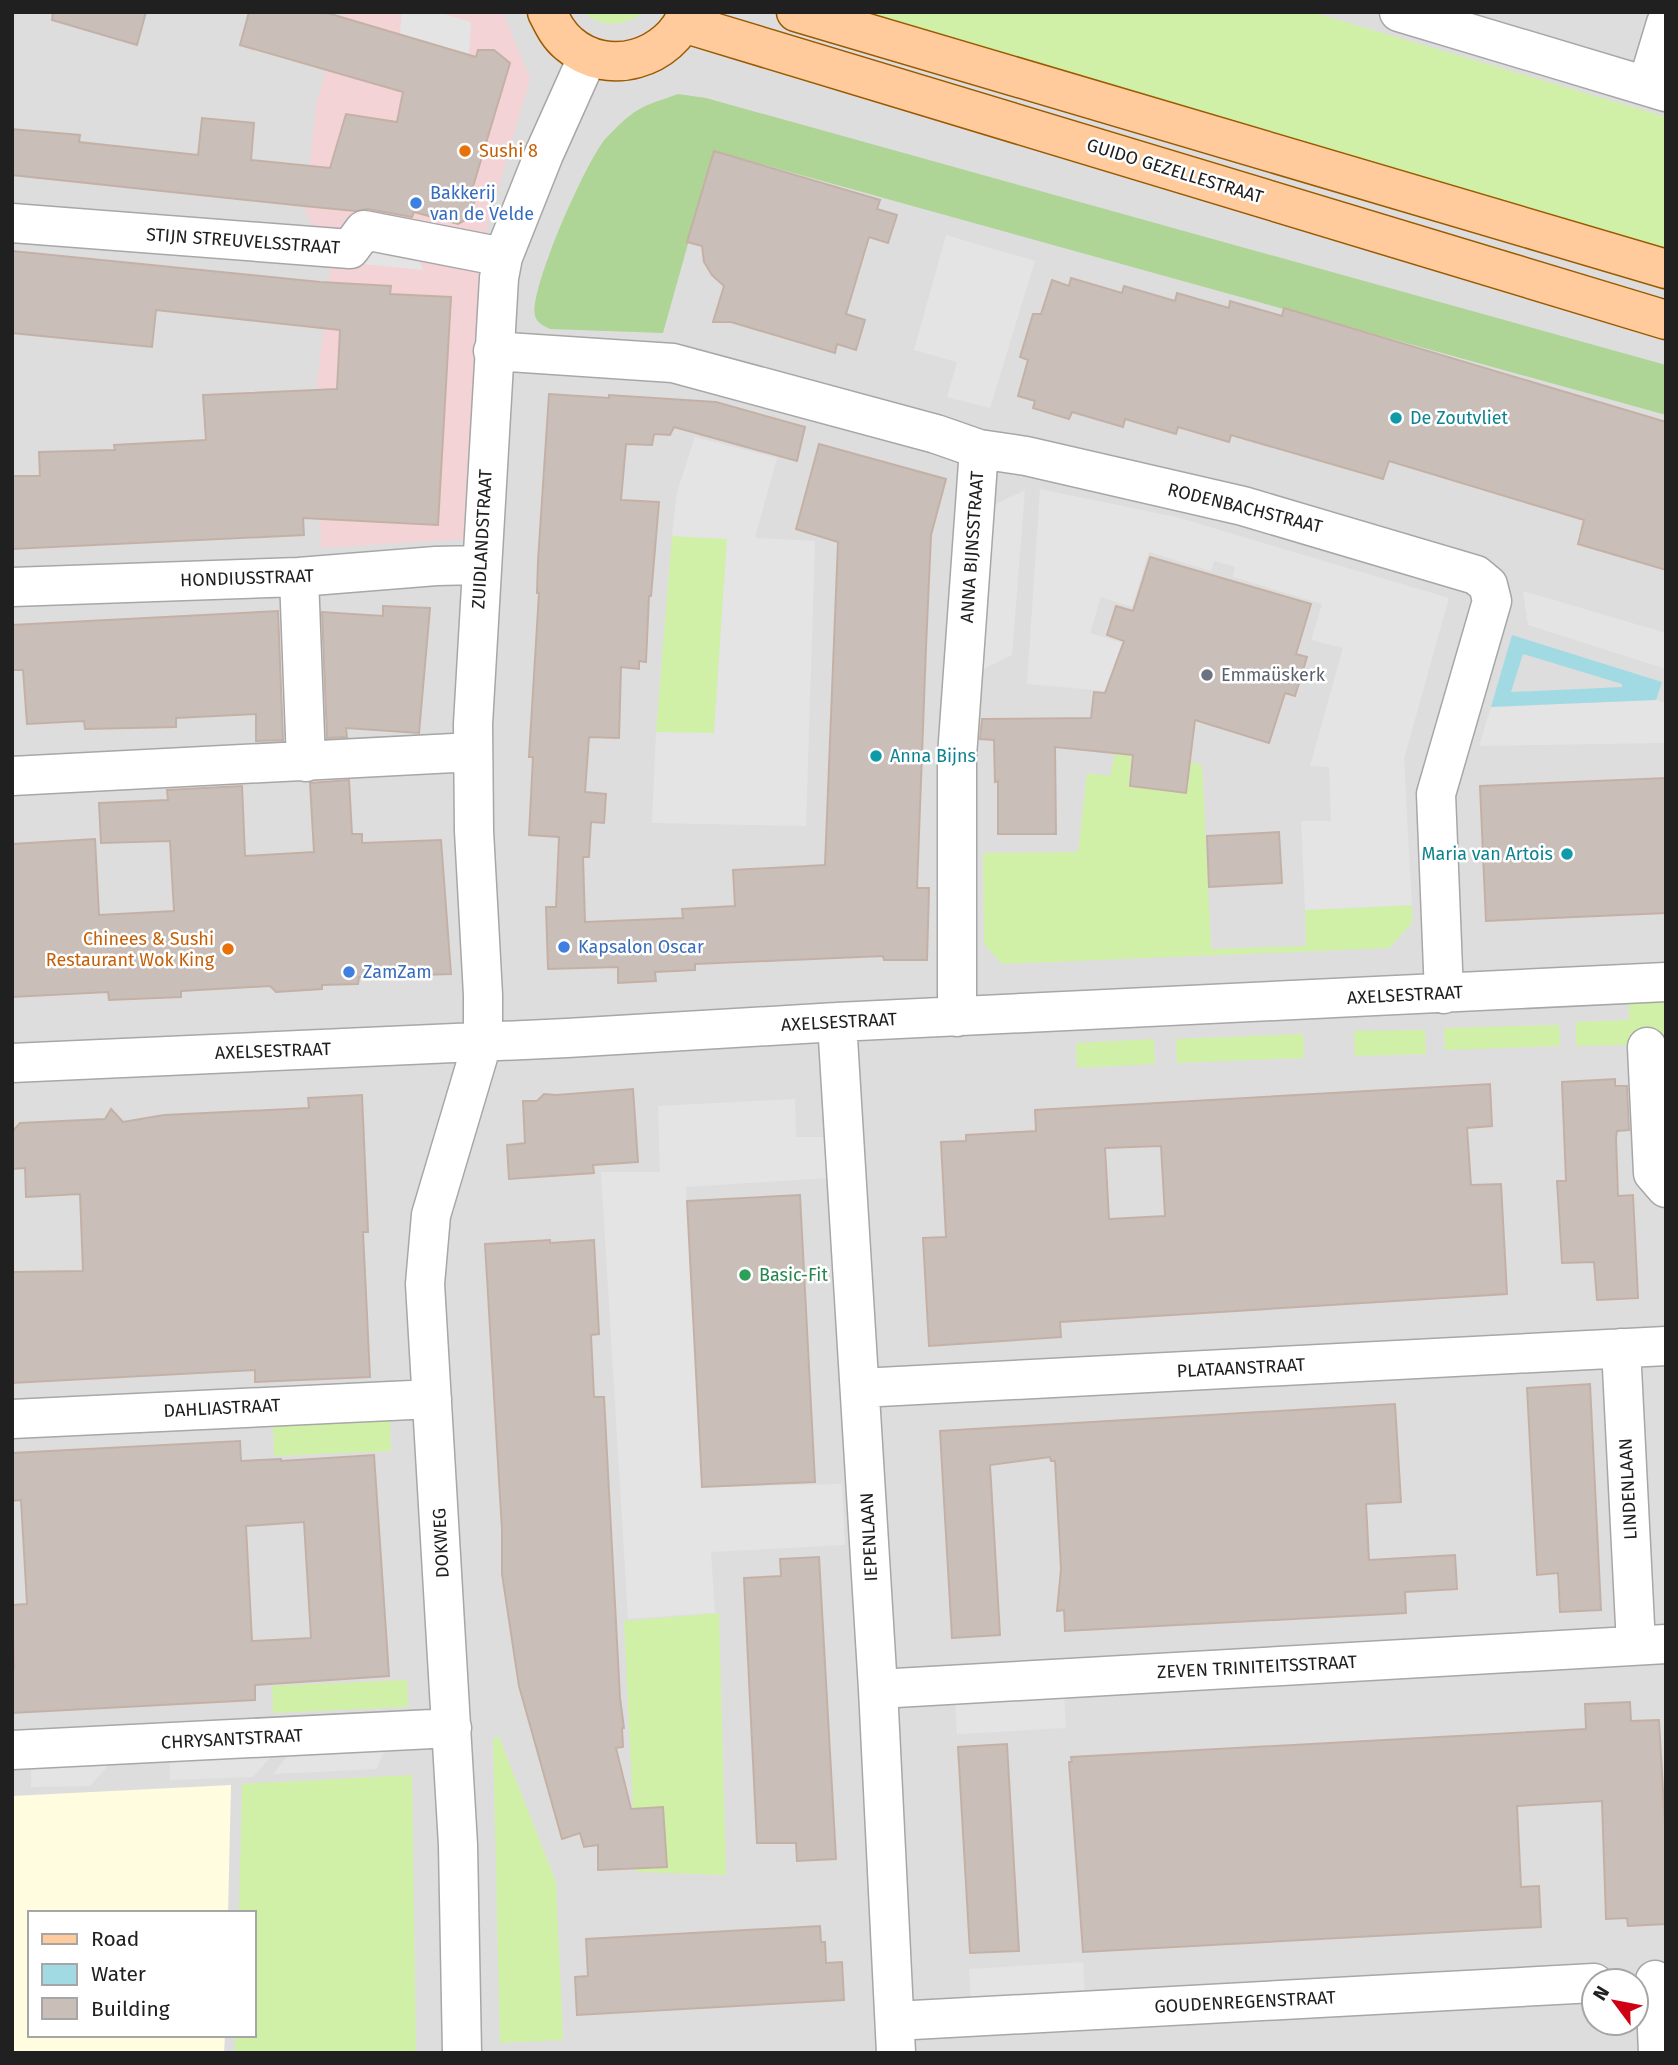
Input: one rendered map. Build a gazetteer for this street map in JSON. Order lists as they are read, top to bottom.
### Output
{
  "streets": {
    "main road": ["GUIDO GEZELLESTRAAT"],
    "street": [
      "STIJN STREUVELSSTRAAT",
      "RODENBACHSTRAAT",
      "ZUIDLANDSTRAAT",
      "ANNA BIJNSSTRAAT",
      "HONDIUSSTRAAT",
      "AXELSESTRAAT",
      "PLATAANSTRAAT",
      "DAHLIASTRAAT",
      "LINDENLAAN",
      "IEPENLAAN",
      "DOKWEG",
      "ZEVEN TRINITEITSSTRAAT",
      "CHRYSANTSTRAAT",
      "GOUDENREGENSTRAAT"
    ]
  },
  "crossings": [
    ["STIJN STREUVELSSTRAAT", "ZUIDLANDSTRAAT"],
    ["RODENBACHSTRAAT", "ANNA BIJNSSTRAAT"],
    ["RODENBACHSTRAAT", "AXELSESTRAAT"],
    ["ZUIDLANDSTRAAT", "ANNA BIJNSSTRAAT"],
    ["ZUIDLANDSTRAAT", "HONDIUSSTRAAT"],
    ["ZUIDLANDSTRAAT", "AXELSESTRAAT"],
    ["ZUIDLANDSTRAAT", "DOKWEG"],
    ["ANNA BIJNSSTRAAT", "AXELSESTRAAT"],
    ["AXELSESTRAAT", "IEPENLAAN"],
    ["AXELSESTRAAT", "DOKWEG"],
    ["PLATAANSTRAAT", "LINDENLAAN"],
    ["PLATAANSTRAAT", "IEPENLAAN"],
    ["DAHLIASTRAAT", "DOKWEG"],
    ["LINDENLAAN", "ZEVEN TRINITEITSSTRAAT"],
    ["IEPENLAAN", "ZEVEN TRINITEITSSTRAAT"],
    ["IEPENLAAN", "GOUDENREGENSTRAAT"],
    ["DOKWEG", "CHRYSANTSTRAAT"]
  ],
  "places": [
    "Sushi 8",
    "Bakkerij van de Velde",
    "De Zoutvliet",
    "Emmaüskerk",
    "Anna Bijns",
    "Maria van Artois",
    "Kapsalon Oscar",
    "Chinees & Sushi Restaurant Wok King",
    "ZamZam",
    "Basic-Fit"
  ],
  "legend": ["Road", "Water", "Building"],
  "north": "top left"
}
